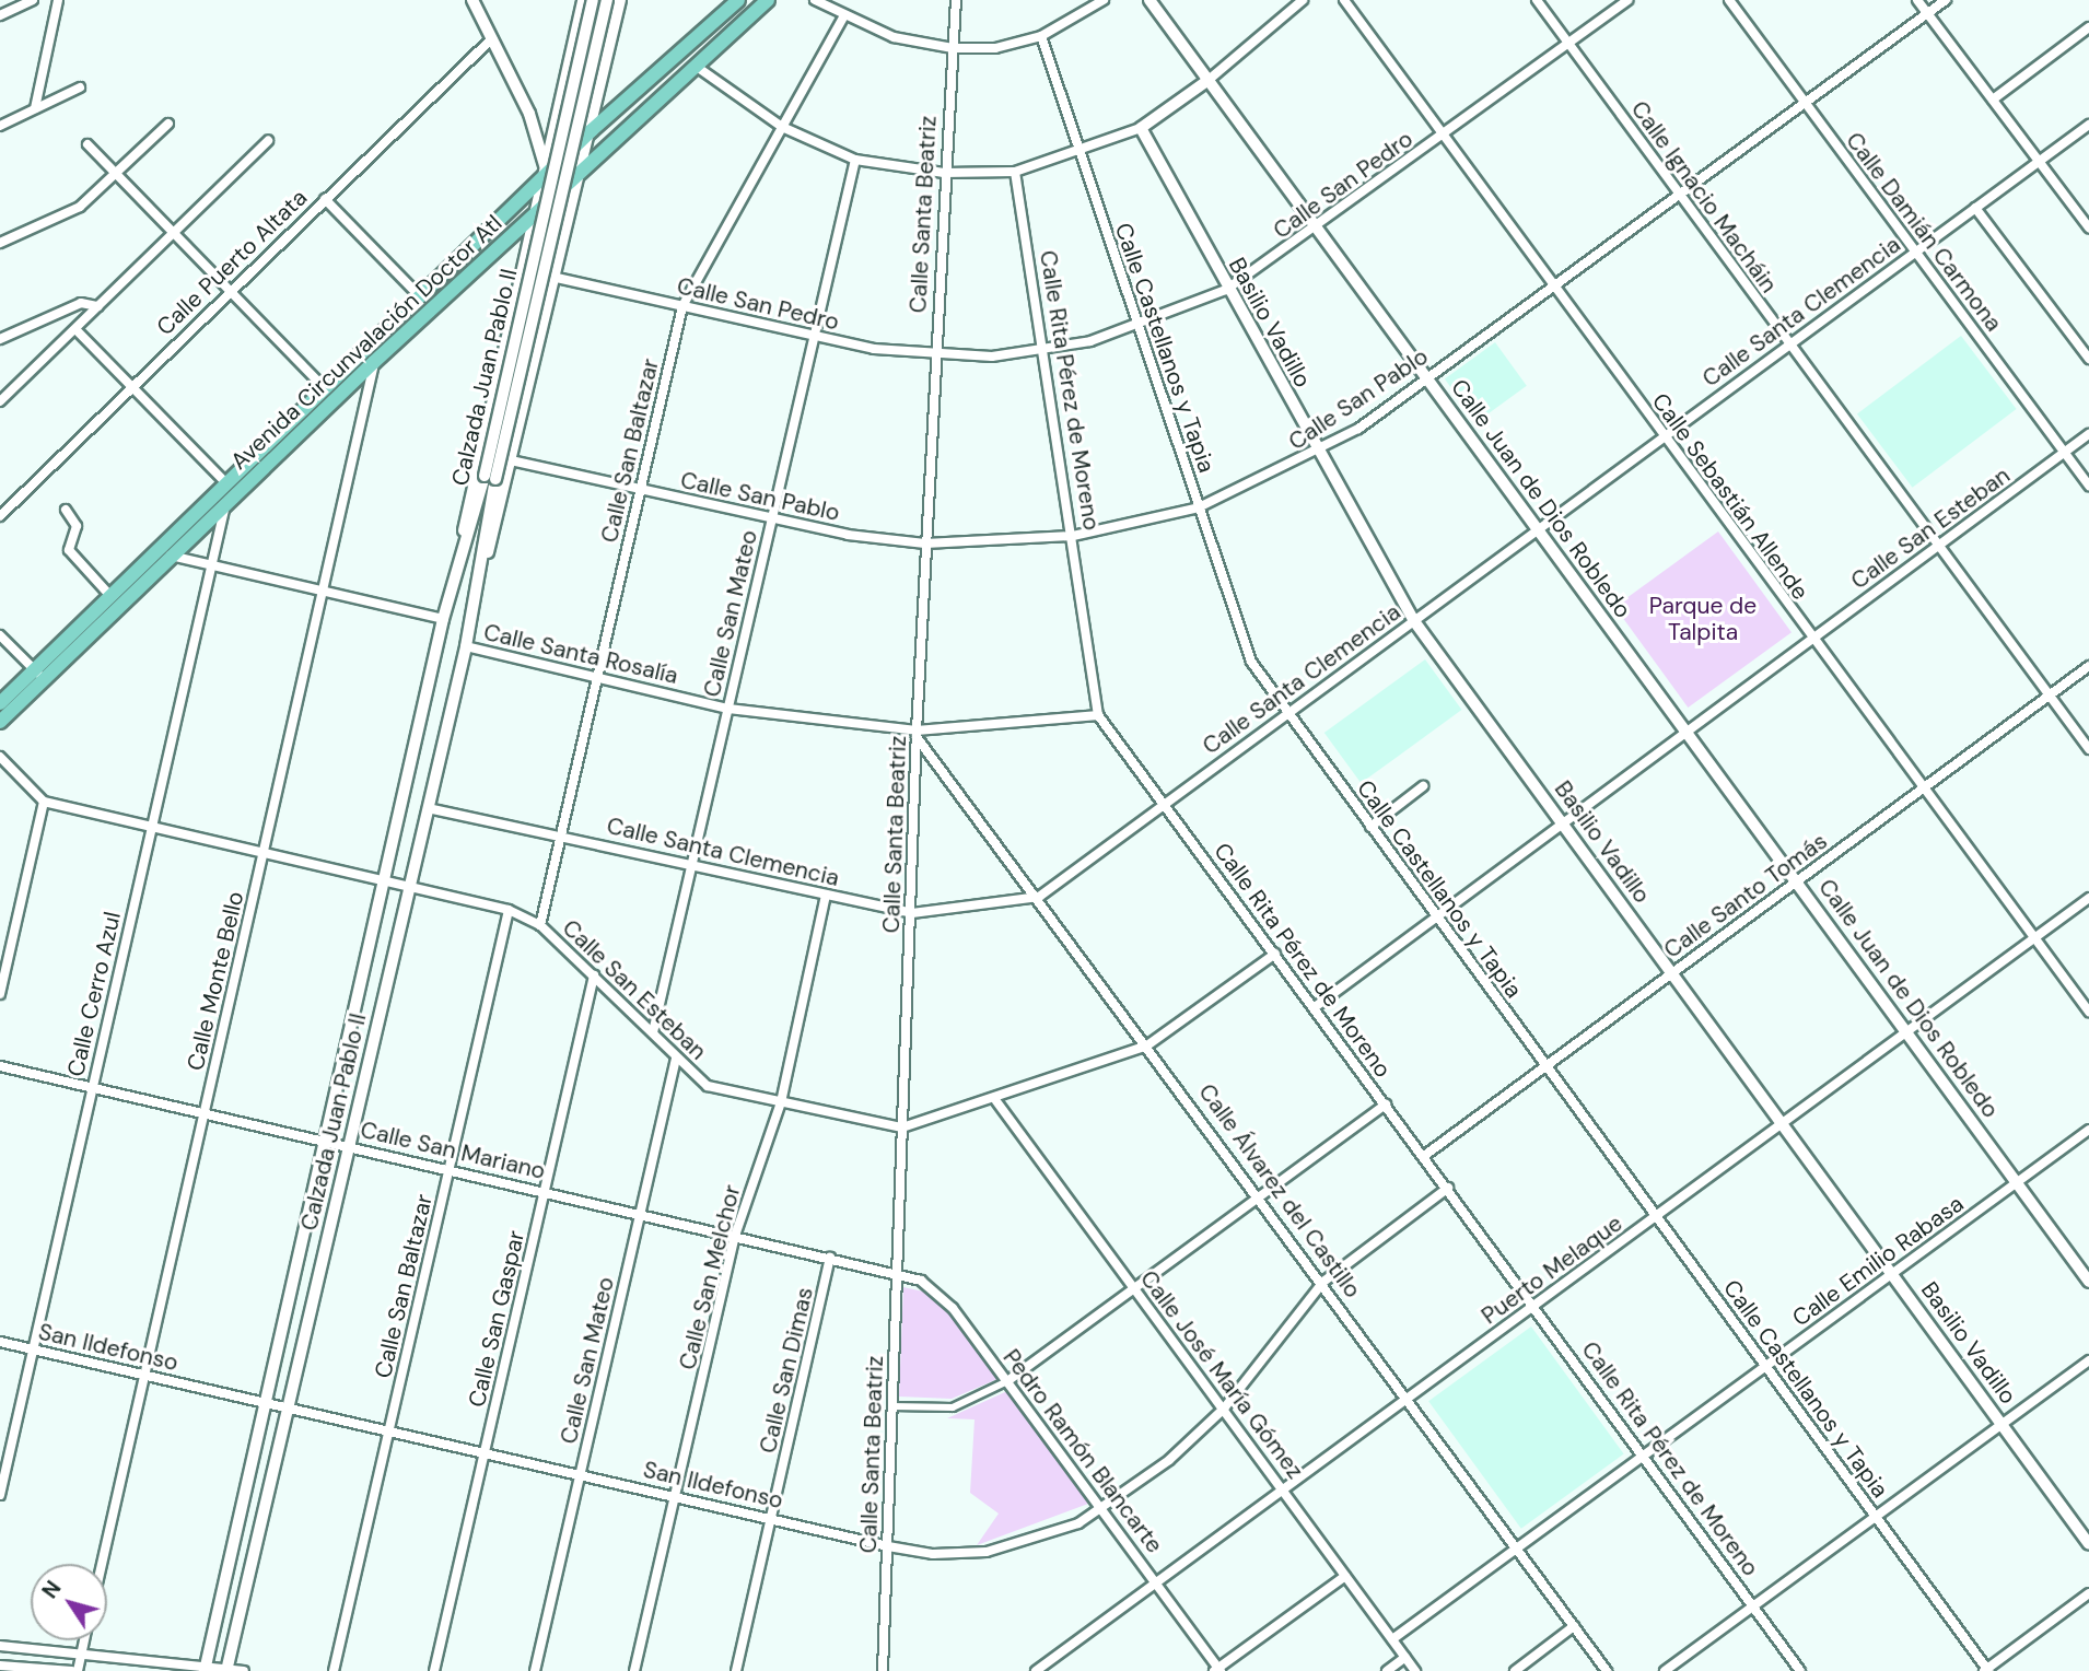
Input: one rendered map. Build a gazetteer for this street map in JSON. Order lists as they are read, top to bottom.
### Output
{
  "streets": {
    "main road": ["Avenida Circunvalación Doctor Atl", "Calzada Juan Pablo II"],
    "street": [
      "Calle San Pedro",
      "Calle Ignacio Macháin",
      "Calle Santa Beatriz",
      "Calle Damián Carmona",
      "Calle Puerto Altata",
      "Calle Santa Clemencia",
      "Basilio Vadillo",
      "Calle Castellanos y Tapia",
      "Calle Rita Pérez de Moreno",
      "Calle San Pablo",
      "Calle San Baltazar",
      "Calle Sebastián Allende",
      "Calle Juan de Dios Robledo",
      "Calle San Esteban",
      "Calle San Mateo",
      "Calle Santa Rosalía",
      "Calle Santo Tomás",
      "Calle Monte Bello",
      "Calle Cerro Azul",
      "Calle San Mariano",
      "Calle Álvarez del Castillo",
      "Calle Emilio Rabasa",
      "Puerto Melaque",
      "Calle San Melchor",
      "Calle San Gaspar",
      "San Ildefonso",
      "Calle San Dimas",
      "Calle José María Gómez",
      "Pedro Ramón Blancarte"
    ]
  },
  "crossings": [
    ["Calle San Pedro", "Calle Ignacio Macháin"],
    ["Calle San Pedro", "Calle Santa Beatriz"],
    ["Calle San Pedro", "Basilio Vadillo"],
    ["Calle San Pedro", "Calle Castellanos y Tapia"],
    ["Calle San Pedro", "Calzada Juan Pablo II"],
    ["Calle San Pedro", "Calle Rita Pérez de Moreno"],
    ["Calle San Pedro", "Calle San Baltazar"],
    ["Calle San Pedro", "Calle Sebastián Allende"],
    ["Calle San Pedro", "Calle Juan de Dios Robledo"],
    ["Calle San Pedro", "Calle San Mateo"],
    ["Calle Ignacio Macháin", "Calle Santa Clemencia"],
    ["Calle Ignacio Macháin", "Calle San Pablo"],
    ["Calle Ignacio Macháin", "Calle San Esteban"],
    ["Calle Ignacio Macháin", "Calle Santo Tomás"],
    ["Calle Santa Beatriz", "Calle Santa Clemencia"],
    ["Calle Santa Beatriz", "Calle San Pablo"],
    ["Calle Santa Beatriz", "Calle San Esteban"],
    ["Calle Santa Beatriz", "Calle Santa Rosalía"],
    ["Calle Santa Beatriz", "Calle San Mariano"],
    ["Calle Santa Beatriz", "Calle Álvarez del Castillo"],
    ["Calle Santa Beatriz", "San Ildefonso"],
    ["Calle Santa Beatriz", "Pedro Ramón Blancarte"],
    ["Calle Damián Carmona", "Calle Santa Clemencia"],
    ["Calle Damián Carmona", "Calle San Pablo"],
    ["Calle Damián Carmona", "Calle San Esteban"],
    ["Calle Santa Clemencia", "Basilio Vadillo"],
    ["Calle Santa Clemencia", "Calle Castellanos y Tapia"],
    ["Calle Santa Clemencia", "Calzada Juan Pablo II"],
    ["Calle Santa Clemencia", "Calle Rita Pérez de Moreno"],
    ["Calle Santa Clemencia", "Calle San Baltazar"],
    ["Calle Santa Clemencia", "Calle Sebastián Allende"],
    ["Calle Santa Clemencia", "Calle Juan de Dios Robledo"],
    ["Calle Santa Clemencia", "Calle San Mateo"],
    ["Calle Santa Clemencia", "Calle Álvarez del Castillo"],
    ["Calle Santa Clemencia", "Calle San Melchor"],
    ["Basilio Vadillo", "Calle San Pablo"],
    ["Basilio Vadillo", "Calle San Esteban"],
    ["Basilio Vadillo", "Calle Santo Tomás"],
    ["Basilio Vadillo", "Calle Emilio Rabasa"],
    ["Basilio Vadillo", "Puerto Melaque"],
    ["Avenida Circunvalación Doctor Atl", "Calzada Juan Pablo II"],
    ["Avenida Circunvalación Doctor Atl", "Calle Monte Bello"],
    ["Avenida Circunvalación Doctor Atl", "Calle Cerro Azul"],
    ["Calle Castellanos y Tapia", "Calle San Pablo"],
    ["Calle Castellanos y Tapia", "Calle San Esteban"],
    ["Calle Castellanos y Tapia", "Calle Santo Tomás"],
    ["Calle Castellanos y Tapia", "Calle Emilio Rabasa"],
    ["Calle Castellanos y Tapia", "Puerto Melaque"],
    ["Calzada Juan Pablo II", "Calle San Pablo"],
    ["Calzada Juan Pablo II", "Calle San Esteban"],
    ["Calzada Juan Pablo II", "Calle Santa Rosalía"],
    ["Calzada Juan Pablo II", "Calle San Mariano"],
    ["Calzada Juan Pablo II", "San Ildefonso"],
    ["Calle Rita Pérez de Moreno", "Calle San Pablo"],
    ["Calle Rita Pérez de Moreno", "Calle San Esteban"],
    ["Calle Rita Pérez de Moreno", "Calle Santa Rosalía"],
    ["Calle Rita Pérez de Moreno", "Calle Santo Tomás"],
    ["Calle Rita Pérez de Moreno", "Calle Emilio Rabasa"],
    ["Calle Rita Pérez de Moreno", "Puerto Melaque"],
    ["Calle Rita Pérez de Moreno", "San Ildefonso"],
    ["Calle San Pablo", "Calle San Baltazar"],
    ["Calle San Pablo", "Calle Sebastián Allende"],
    ["Calle San Pablo", "Calle Juan de Dios Robledo"],
    ["Calle San Pablo", "Calle San Mateo"],
    ["Calle San Baltazar", "Calle San Esteban"],
    ["Calle San Baltazar", "Calle Santa Rosalía"],
    ["Calle San Baltazar", "Calle San Mariano"],
    ["Calle San Baltazar", "San Ildefonso"],
    ["Calle Sebastián Allende", "Calle San Esteban"],
    ["Calle Sebastián Allende", "Calle Santo Tomás"],
    ["Calle Sebastián Allende", "Puerto Melaque"],
    ["Calle Juan de Dios Robledo", "Calle San Esteban"],
    ["Calle Juan de Dios Robledo", "Calle Santo Tomás"],
    ["Calle Juan de Dios Robledo", "Calle Emilio Rabasa"],
    ["Calle Juan de Dios Robledo", "Puerto Melaque"],
    ["Calle San Esteban", "Calle San Mateo"],
    ["Calle San Esteban", "Calle Monte Bello"],
    ["Calle San Esteban", "Calle Cerro Azul"],
    ["Calle San Esteban", "Calle Álvarez del Castillo"],
    ["Calle San Esteban", "Calle San Melchor"],
    ["Calle San Esteban", "Calle San Gaspar"],
    ["Calle San Esteban", "Calle José María Gómez"],
    ["Calle San Mateo", "Calle Santa Rosalía"],
    ["Calle San Mateo", "Calle San Mariano"],
    ["Calle San Mateo", "San Ildefonso"],
    ["Calle Santa Rosalía", "Calle Álvarez del Castillo"],
    ["Calle Monte Bello", "Calle San Mariano"],
    ["Calle Monte Bello", "San Ildefonso"],
    ["Calle Cerro Azul", "Calle San Mariano"],
    ["Calle Cerro Azul", "San Ildefonso"],
    ["Calle San Mariano", "Calle San Melchor"],
    ["Calle San Mariano", "Calle San Gaspar"],
    ["Calle San Mariano", "Calle San Dimas"],
    ["Calle San Mariano", "Pedro Ramón Blancarte"],
    ["Calle Álvarez del Castillo", "Calle Emilio Rabasa"],
    ["Calle Álvarez del Castillo", "Puerto Melaque"],
    ["Calle Álvarez del Castillo", "San Ildefonso"],
    ["Calle Emilio Rabasa", "Calle José María Gómez"],
    ["Puerto Melaque", "Calle José María Gómez"],
    ["Puerto Melaque", "Pedro Ramón Blancarte"],
    ["Calle San Melchor", "San Ildefonso"],
    ["Calle San Gaspar", "San Ildefonso"],
    ["San Ildefonso", "Calle San Dimas"],
    ["San Ildefonso", "Calle José María Gómez"],
    ["San Ildefonso", "Pedro Ramón Blancarte"]
  ],
  "parks": ["Parque de Talpita"],
  "north": "top left"
}
